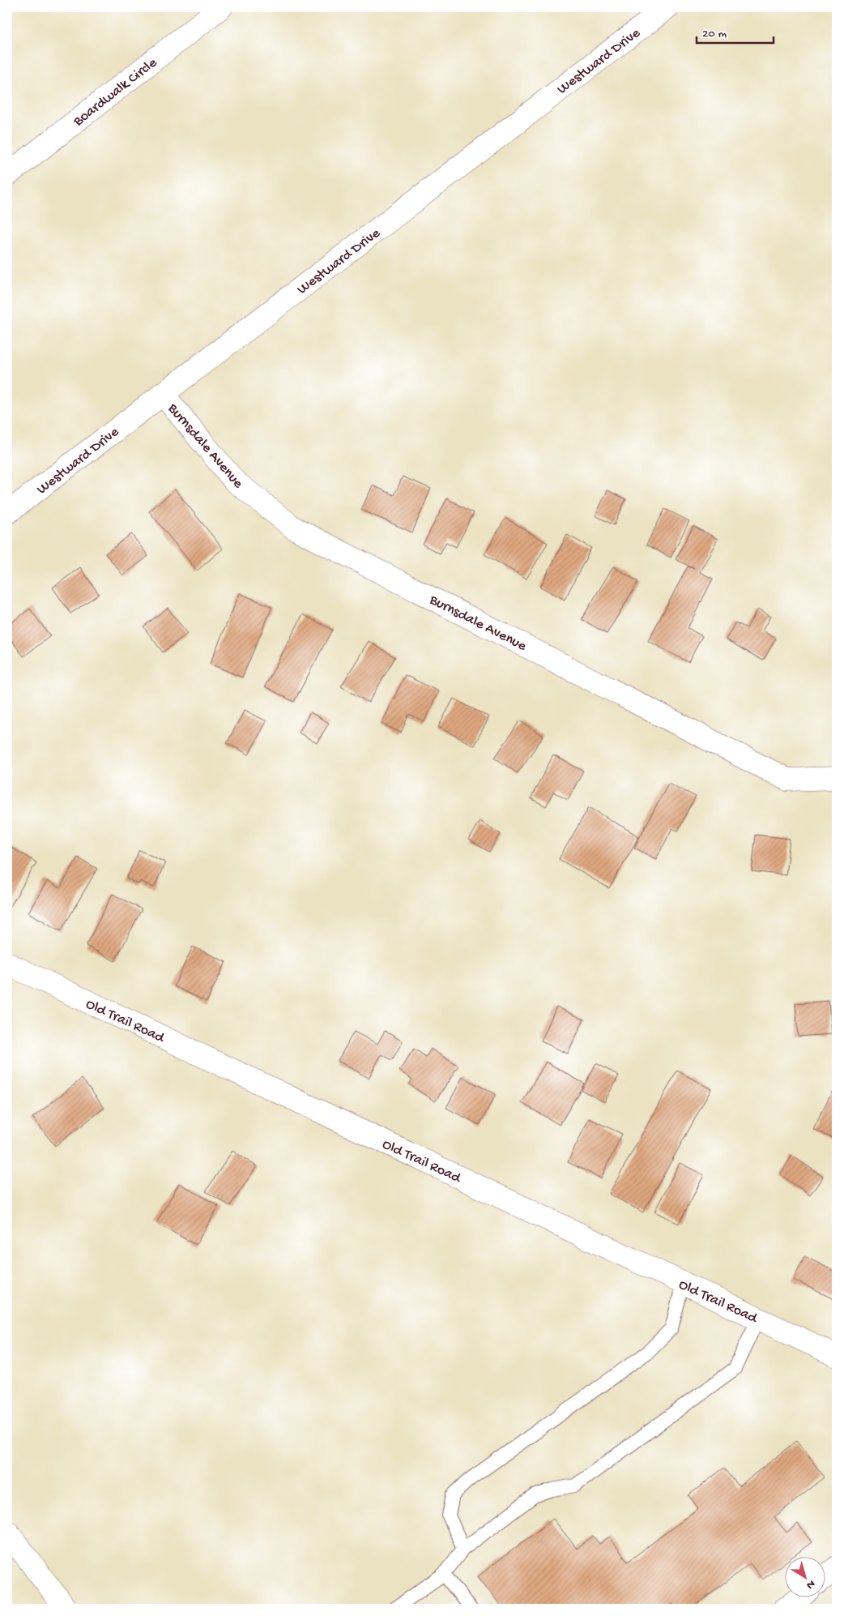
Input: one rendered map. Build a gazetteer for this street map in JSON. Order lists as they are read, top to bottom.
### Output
{
  "streets": {
    "street": [
      "Westward Drive",
      "Boardwalk Circle",
      "Burnsdale Avenue",
      "Old Trail Road"
    ]
  },
  "crossings": [
    ["Westward Drive", "Burnsdale Avenue"]
  ],
  "scale_bar": "20 m",
  "north": "bottom right"
}
